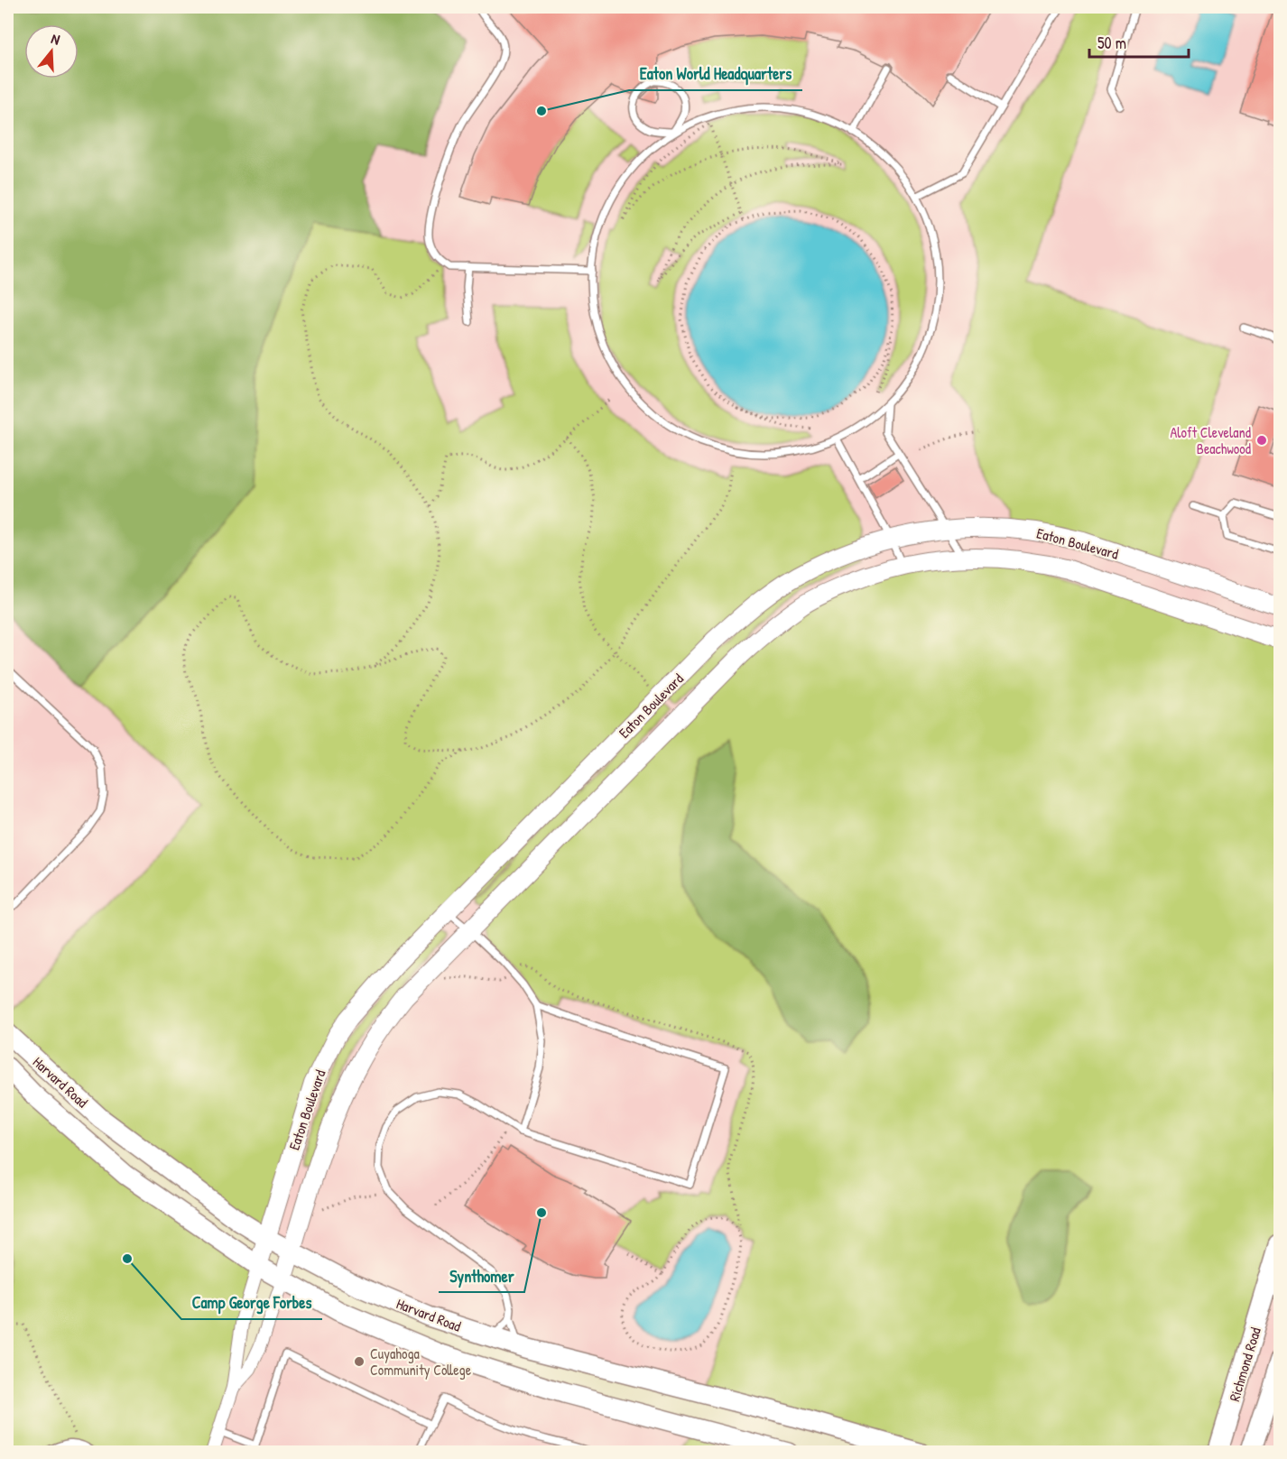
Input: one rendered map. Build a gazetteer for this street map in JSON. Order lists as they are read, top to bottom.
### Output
{
  "streets": {
    "main road": ["Harvard Road", "Richmond Road"],
    "street": ["Eaton Boulevard"]
  },
  "crossings": [
    ["Eaton Boulevard", "Harvard Road"]
  ],
  "places": [
    "Eaton World Headquarters",
    "Aloft Cleveland Beachwood",
    "Synthomer",
    "Camp George Forbes",
    "Cuyahoga Community College"
  ],
  "scale_bar": "50 m",
  "north": "top"
}
